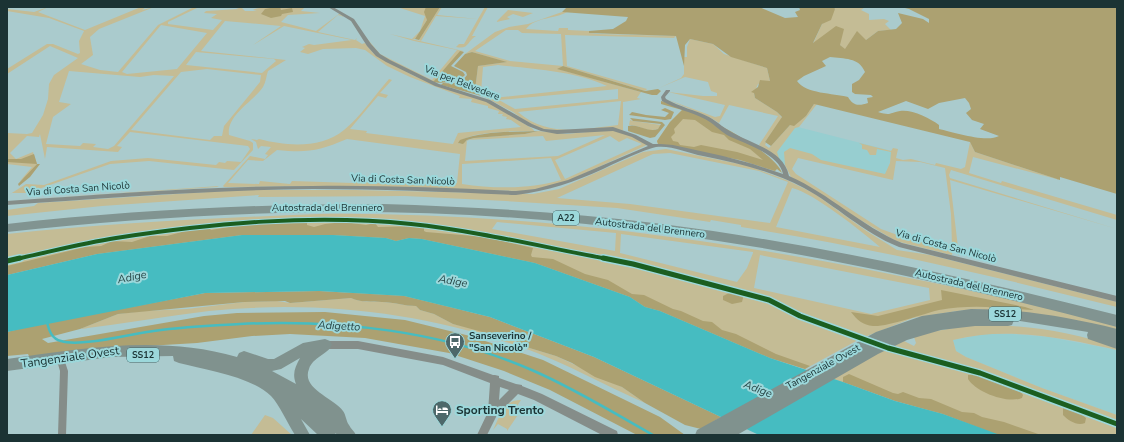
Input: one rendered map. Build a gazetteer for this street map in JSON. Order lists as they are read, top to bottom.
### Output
{
  "streets": {
    "highway": [
      "Autostrada del Brennero",
      "A22",
      "SS12",
      "Tangenziale Ovest"
    ],
    "street": ["Via per Belvedere", "Via di Costa San Nicolò"]
  },
  "crossings": [
    ["Via per Belvedere", "Via di Costa San Nicolò"]
  ],
  "water": ["Adige", "Adigetto"],
  "places": {
    "bus stop": ["Sanseverino / \"San Nicolò\""],
    "hotel": ["Sporting Trento"]
  }
}
